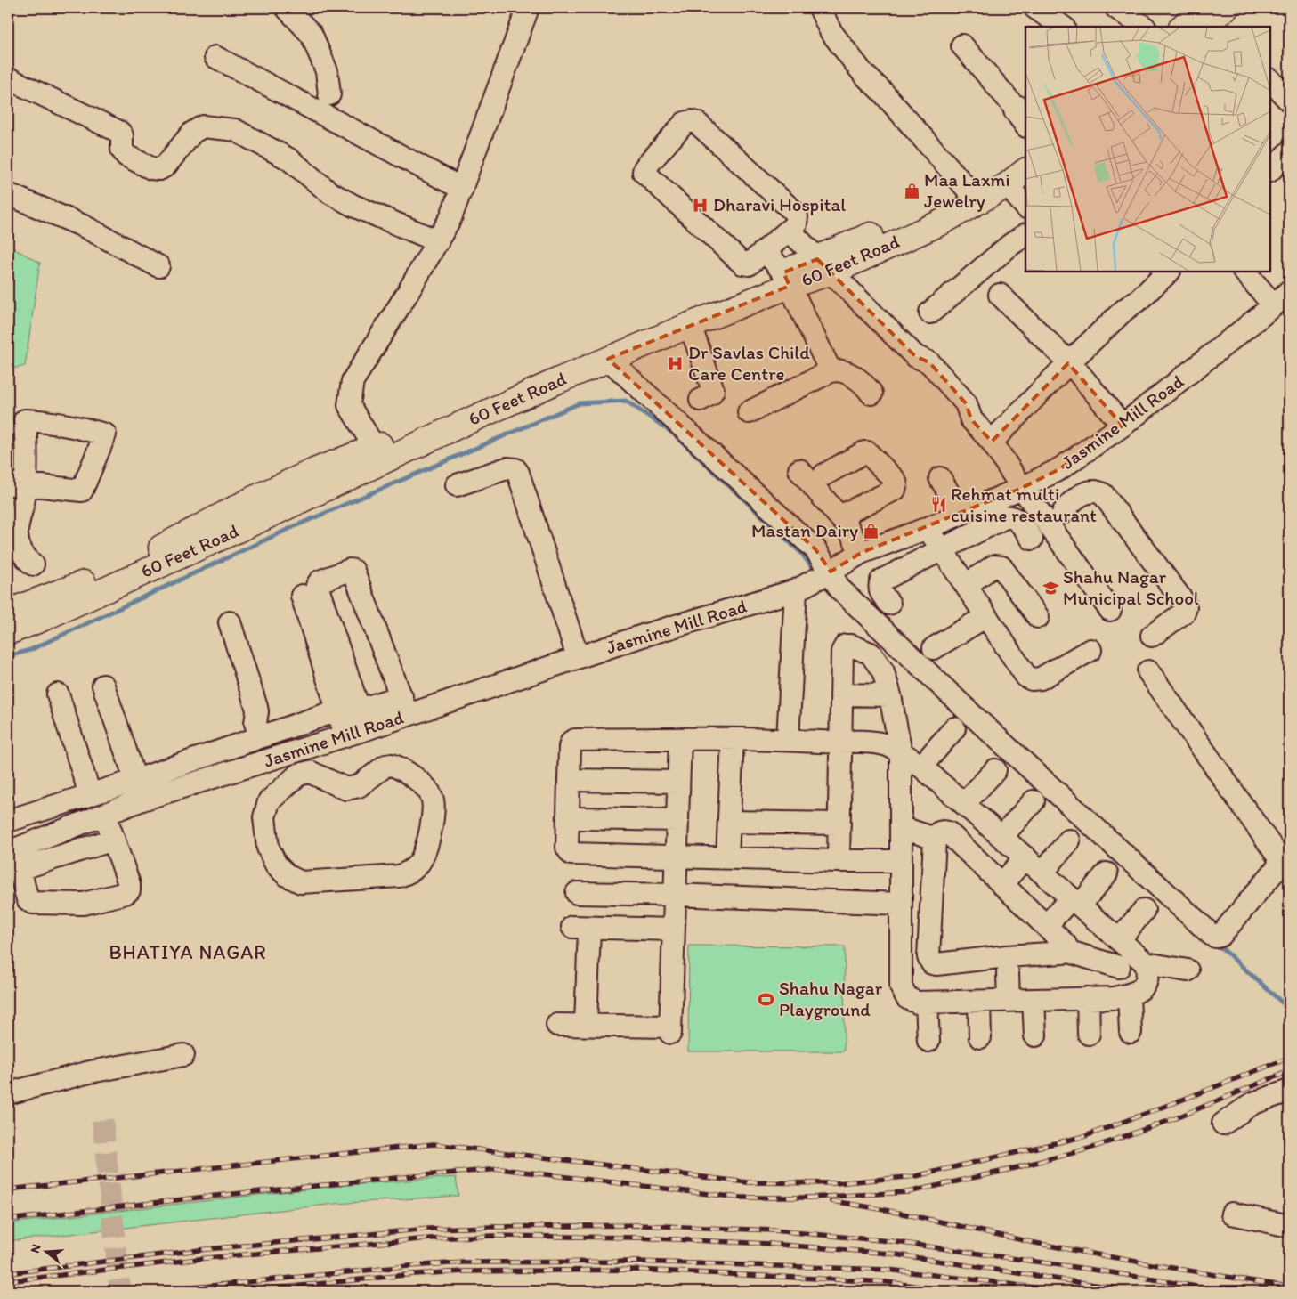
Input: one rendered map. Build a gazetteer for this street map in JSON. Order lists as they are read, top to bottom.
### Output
{
  "streets": {
    "main road": ["60 Feet Road"],
    "street": ["Jasmine Mill Road"]
  },
  "districts": ["BHATIYA NAGAR"],
  "places": {
    "shop": ["Maa Laxmi Jewelry", "Mastan Dairy"],
    "hospital": ["Dharavi Hospital", "Dr Savlas Child Care Centre"],
    "restaurant": ["Rehmat multi cuisine restaurant"],
    "school or university": ["Shahu Nagar Municipal School"],
    "sports": ["Shahu Nagar Playground"]
  },
  "north": "left"
}
